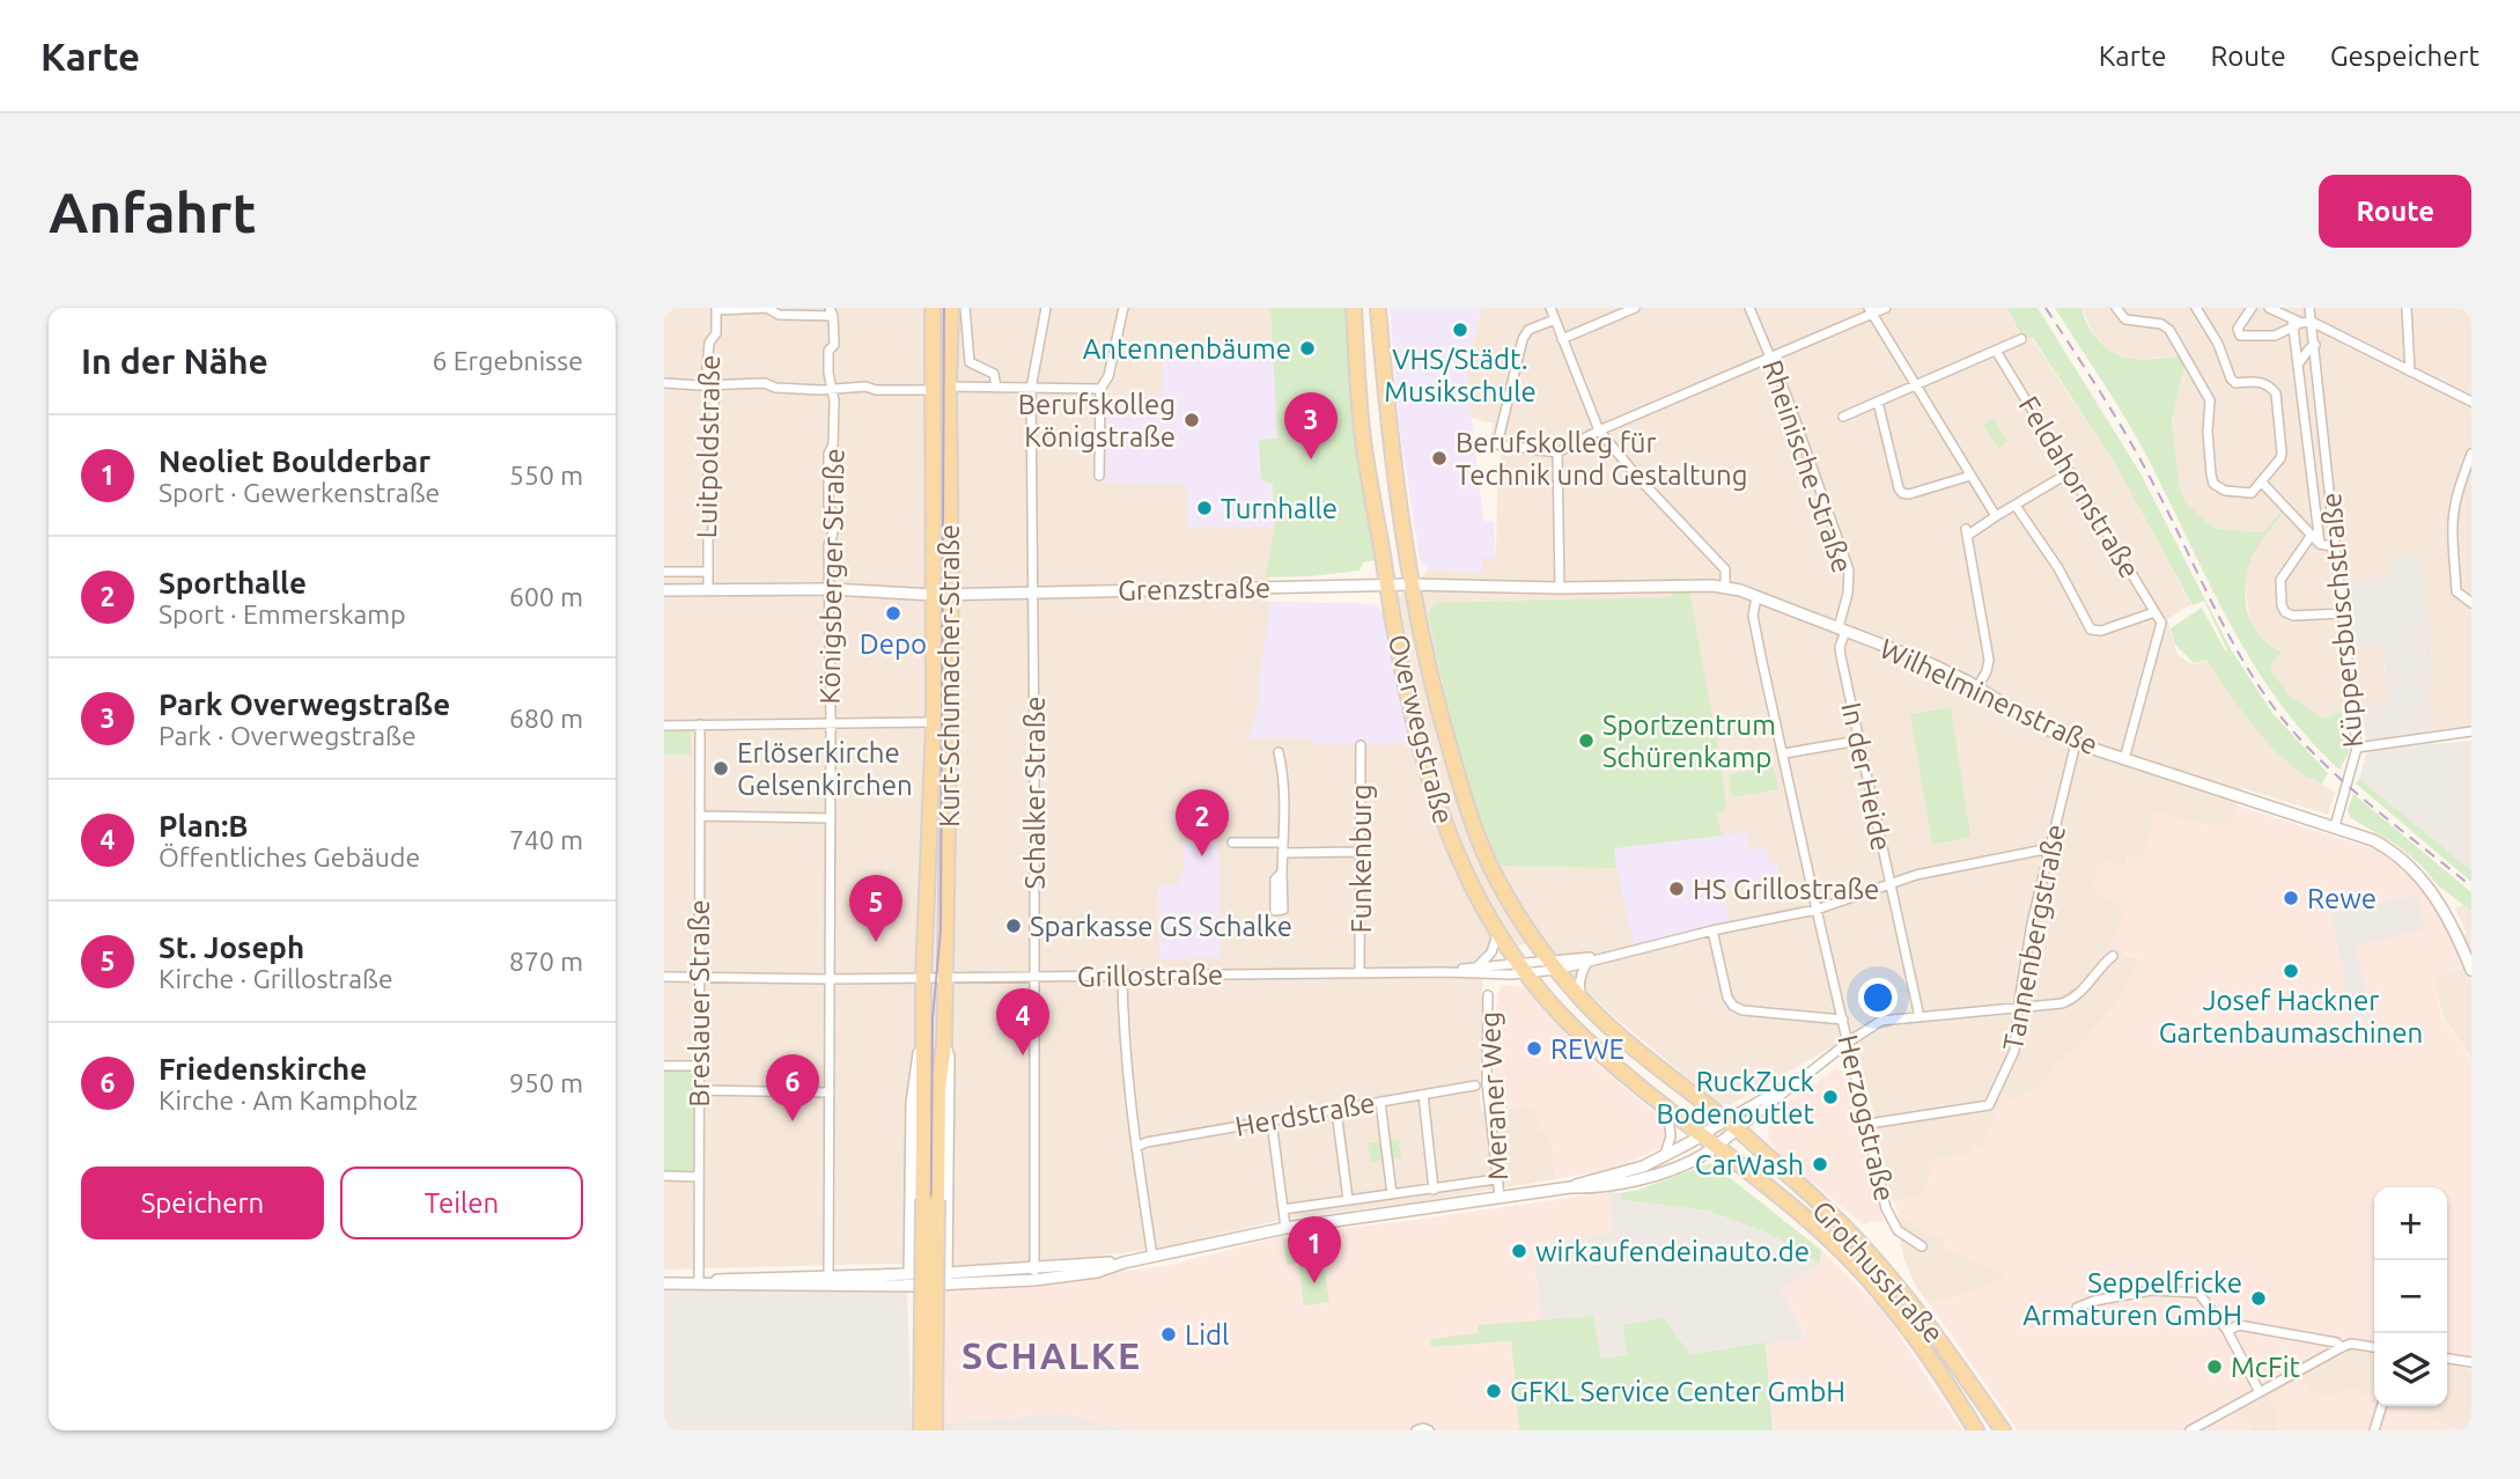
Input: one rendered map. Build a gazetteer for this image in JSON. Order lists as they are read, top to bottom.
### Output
{
  "streets": {
    "main road": ["Kurt-Schumacher-Straße", "Overwegstraße", "Grothusstraße"],
    "street": [
      "Luitpoldstraße",
      "Rheinische Straße",
      "Feldahornstraße",
      "Königsberger Straße",
      "Grenzstraße",
      "Küppersbuschstraße",
      "Wilhelminenstraße",
      "In der Heide",
      "Schalker Straße",
      "Funkenburg",
      "Tannenbergstraße",
      "Grillostraße",
      "Breslauer Straße",
      "Meraner Weg",
      "Herdstraße",
      "Herzogstraße"
    ]
  },
  "crossings": [
    ["Luitpoldstraße", "Grenzstraße"],
    ["Rheinische Straße", "Wilhelminenstraße"],
    ["Rheinische Straße", "In der Heide"],
    ["Feldahornstraße", "Wilhelminenstraße"],
    ["Königsberger Straße", "Grenzstraße"],
    ["Königsberger Straße", "Grillostraße"],
    ["Grenzstraße", "Kurt-Schumacher-Straße"],
    ["Grenzstraße", "Wilhelminenstraße"],
    ["Grenzstraße", "Overwegstraße"],
    ["Grenzstraße", "Schalker Straße"],
    ["Küppersbuschstraße", "Wilhelminenstraße"],
    ["Kurt-Schumacher-Straße", "Grillostraße"],
    ["Wilhelminenstraße", "In der Heide"],
    ["Wilhelminenstraße", "Tannenbergstraße"],
    ["Wilhelminenstraße", "Herzogstraße"],
    ["Overwegstraße", "Grillostraße"],
    ["Overwegstraße", "Grothusstraße"],
    ["In der Heide", "Grillostraße"],
    ["Schalker Straße", "Grillostraße"],
    ["Funkenburg", "Grillostraße"],
    ["Tannenbergstraße", "Grillostraße"],
    ["Tannenbergstraße", "Herzogstraße"],
    ["Grillostraße", "Breslauer Straße"],
    ["Grillostraße", "Herzogstraße"]
  ],
  "districts": ["SCHALKE"],
  "places": [
    "VHS/Städt. Musikschule",
    "Antennenbäume",
    "Berufskolleg Königstraße",
    "Berufskolleg für Technik und Gestaltung",
    "Turnhalle",
    "Depo",
    "Sportzentrum Schürenkamp",
    "Erlöserkirche Gelsenkirchen",
    "HS Grillostraße",
    "Rewe",
    "Sparkasse GS Schalke",
    "Josef Hackner Gartenbaumaschinen",
    "REWE",
    "RuckZuck Bodenoutlet",
    "CarWash",
    "wirkaufendeinauto.de",
    "Seppelfricke Armaturen GmbH",
    "Lidl",
    "McFit",
    "GFKL Service Center GmbH"
  ],
  "page": {
    "header": "Karte",
    "nav": ["Karte", "Route", "Gespeichert"],
    "buttons": [
      "Route",
      ["Speichern", "Teilen"]
    ],
    "title": "Anfahrt",
    "heading": ["In der Nähe", "6 Ergebnisse"],
    "pins": [
      "3",
      "2",
      "5",
      "4",
      "6",
      "1"
    ],
    "list": [
      {
        "mark": "1",
        "name": "Neoliet Boulderbar",
        "note": "Sport · Gewerkenstraße",
        "value": "550 m"
      },
      {
        "mark": "2",
        "name": "Sporthalle",
        "note": "Sport · Emmerskamp",
        "value": "600 m"
      },
      {
        "mark": "3",
        "name": "Park Overwegstraße",
        "note": "Park · Overwegstraße",
        "value": "680 m"
      },
      {
        "mark": "4",
        "name": "Plan:B",
        "note": "Öffentliches Gebäude",
        "value": "740 m"
      },
      {
        "mark": "5",
        "name": "St. Joseph",
        "note": "Kirche · Grillostraße",
        "value": "870 m"
      },
      {
        "mark": "6",
        "name": "Friedenskirche",
        "note": "Kirche · Am Kampholz",
        "value": "950 m"
      }
    ],
    "map_buttons": ["+", "−"]
  }
}
